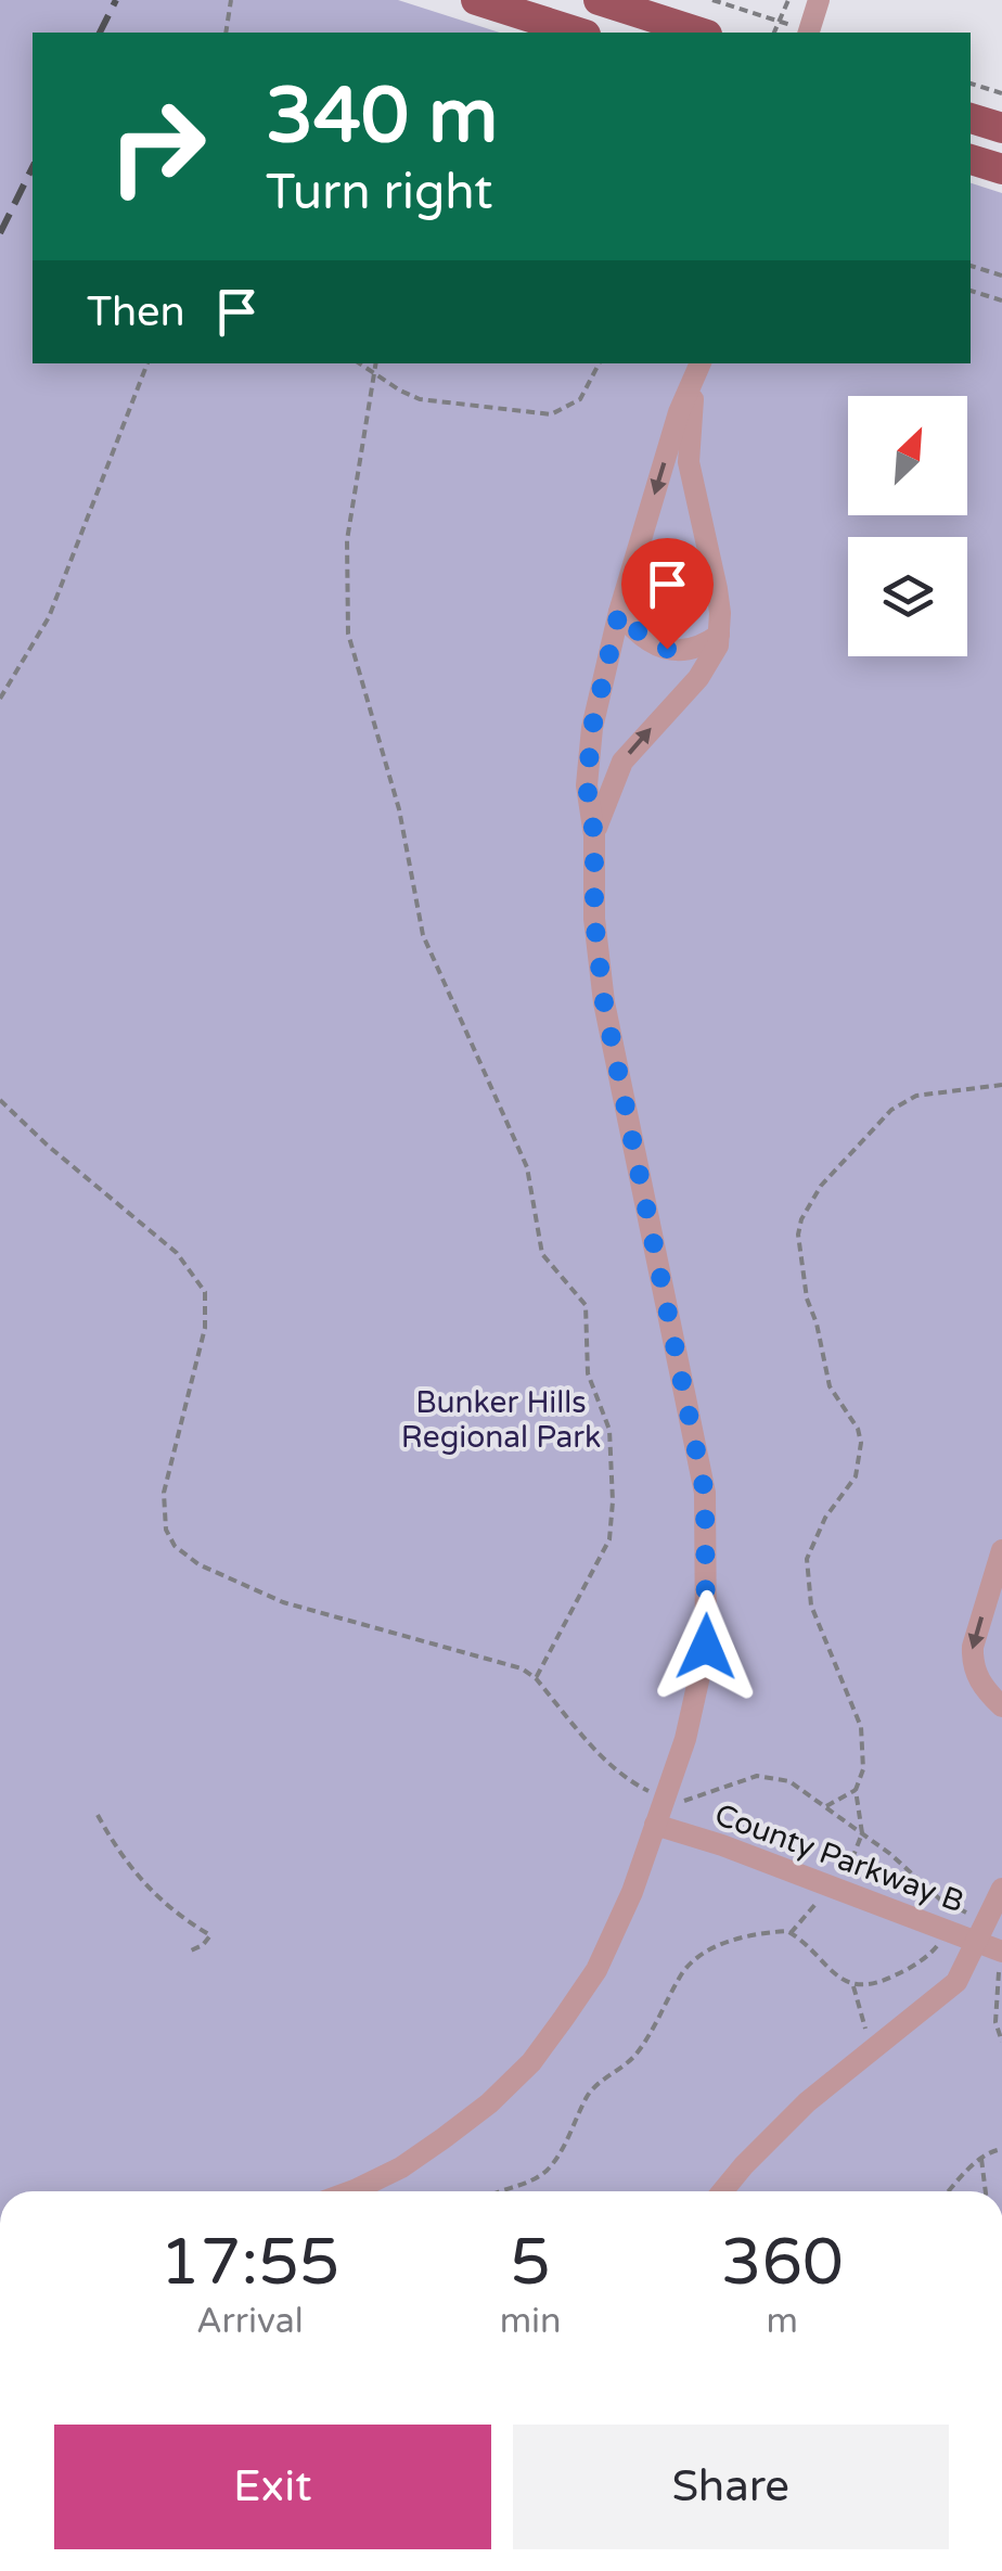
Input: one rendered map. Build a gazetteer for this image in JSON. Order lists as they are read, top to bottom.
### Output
{
  "streets": {
    "street": ["County Parkway B"]
  },
  "parks": ["Bunker Hills Regional Park"],
  "north": "top right",
  "page": {
    "turn": ["340 m", "Turn right"],
    "then": "Then",
    "eta": [
      "17:55",
      "Arrival",
      "5",
      "min",
      "360",
      "m"
    ],
    "buttons": ["Exit", "Share"]
  }
}
